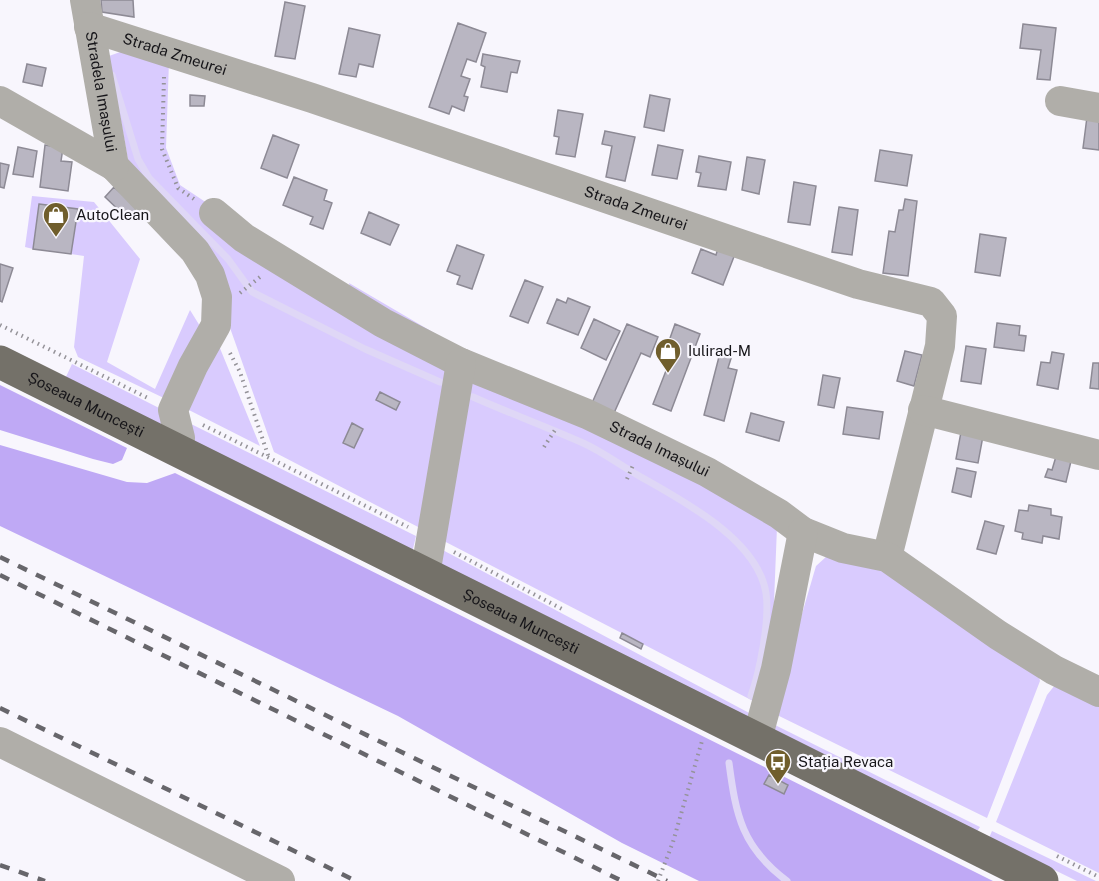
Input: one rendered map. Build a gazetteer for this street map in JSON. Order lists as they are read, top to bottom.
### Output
{
  "streets": {
    "main road": ["Șoseaua Muncești"],
    "street": ["Strada Zmeurei", "Stradela Imașului", "Strada Imașului"]
  },
  "crossings": [
    ["Strada Zmeurei", "Stradela Imașului"],
    ["Strada Zmeurei", "Strada Imașului"]
  ],
  "places": {
    "shop": ["AutoClean", "Iulirad-M"],
    "bus stop": ["Stația Revaca"]
  }
}
